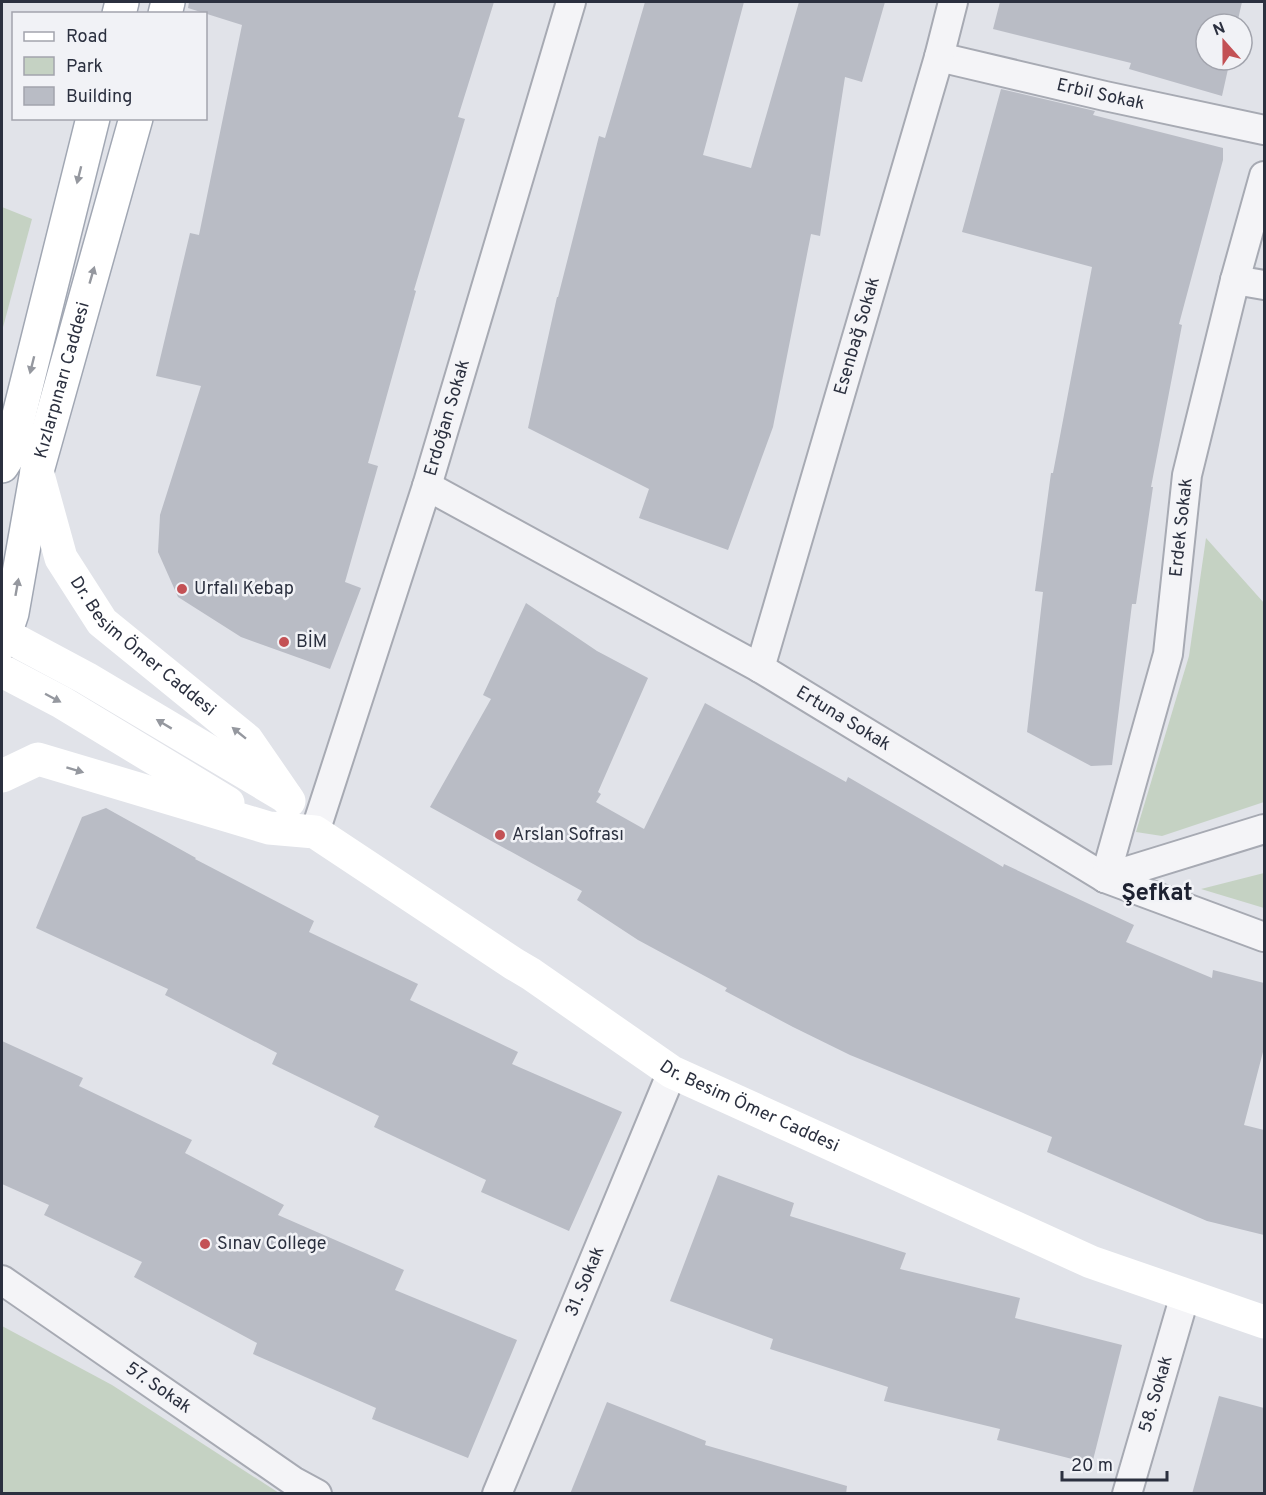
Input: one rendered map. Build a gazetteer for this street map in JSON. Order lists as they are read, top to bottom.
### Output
{
  "streets": {
    "main road": ["Kızlarpınarı Caddesi", "Dr. Besim Ömer Caddesi"],
    "street": [
      "Erbil Sokak",
      "Esenbağ Sokak",
      "Erdoğan Sokak",
      "Erdek Sokak",
      "Ertuna Sokak",
      "31. Sokak",
      "57. Sokak",
      "58. Sokak"
    ]
  },
  "crossings": [
    ["Erbil Sokak", "Esenbağ Sokak"],
    ["Esenbağ Sokak", "Ertuna Sokak"],
    ["Kızlarpınarı Caddesi", "Dr. Besim Ömer Caddesi"],
    ["Erdoğan Sokak", "Dr. Besim Ömer Caddesi"],
    ["Erdoğan Sokak", "Ertuna Sokak"],
    ["Erdek Sokak", "Ertuna Sokak"],
    ["Dr. Besim Ömer Caddesi", "31. Sokak"],
    ["Dr. Besim Ömer Caddesi", "58. Sokak"]
  ],
  "districts": ["Şefkat"],
  "places": [
    "Urfalı Kebap",
    "BİM",
    "Arslan Sofrası",
    "Sınav College"
  ],
  "legend": ["Road", "Park", "Building"],
  "scale_bar": "20 m",
  "north": "top"
}
